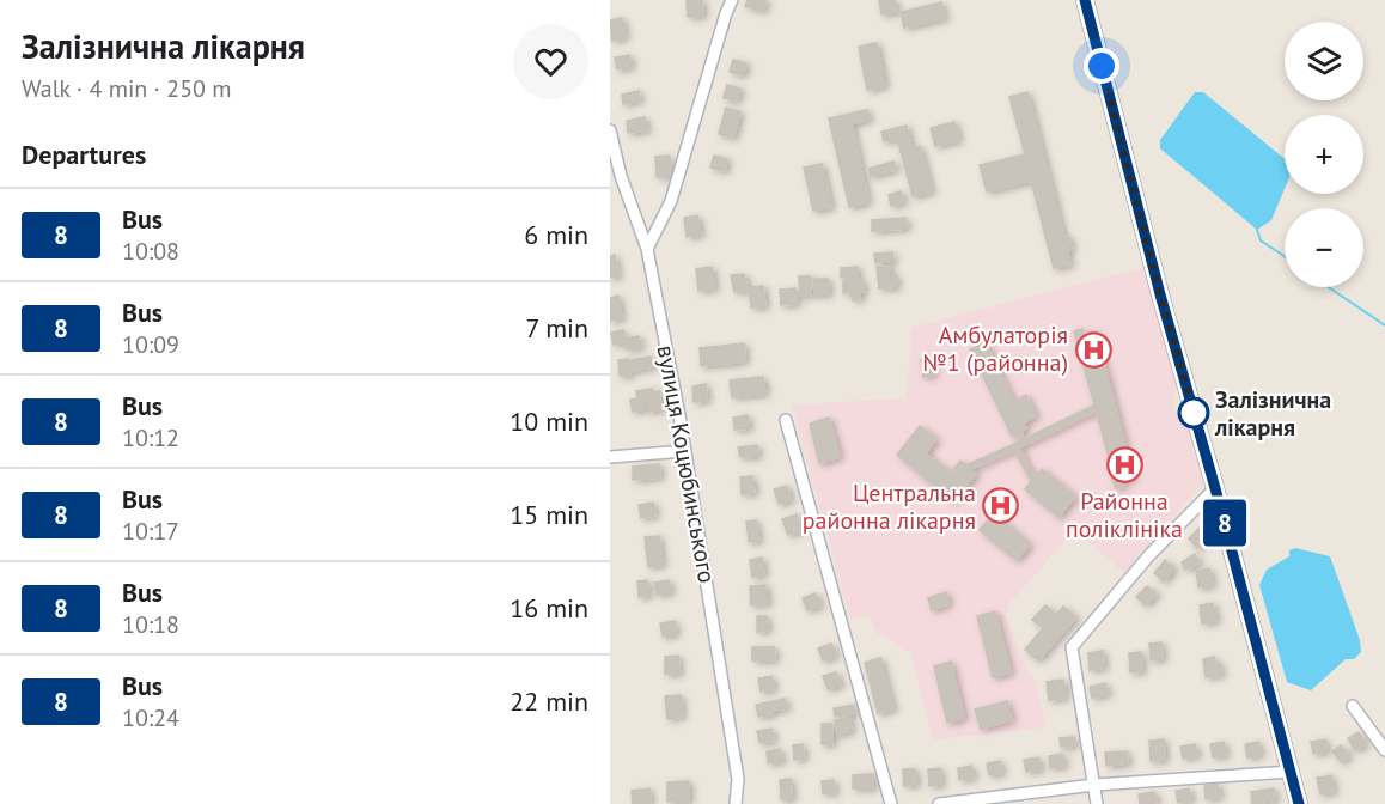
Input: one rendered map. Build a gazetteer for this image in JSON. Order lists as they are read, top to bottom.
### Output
{
  "streets": {
    "street": ["вулиця Коцюбинського"]
  },
  "places": {
    "hospital": ["Амбулаторія №1 (районна)", "Районна поліклініка", "Центральна районна лікарня"],
    "other": ["Залізнична лікарня"]
  },
  "lines": ["bus line 8"],
  "page": {
    "heading": [
      ["Залізнична лікарня", "Walk · 4 min · 250 m"],
      "Departures"
    ],
    "on_map": "8",
    "map_buttons": ["+", "−"],
    "list": [
      {
        "mark": "8",
        "name": "Bus",
        "note": "10:08",
        "value": "6 min"
      },
      {
        "mark": "8",
        "name": "Bus",
        "note": "10:09",
        "value": "7 min"
      },
      {
        "mark": "8",
        "name": "Bus",
        "note": "10:12",
        "value": "10 min"
      },
      {
        "mark": "8",
        "name": "Bus",
        "note": "10:17",
        "value": "15 min"
      },
      {
        "mark": "8",
        "name": "Bus",
        "note": "10:18",
        "value": "16 min"
      },
      {
        "mark": "8",
        "name": "Bus",
        "note": "10:24",
        "value": "22 min"
      }
    ]
  }
}
